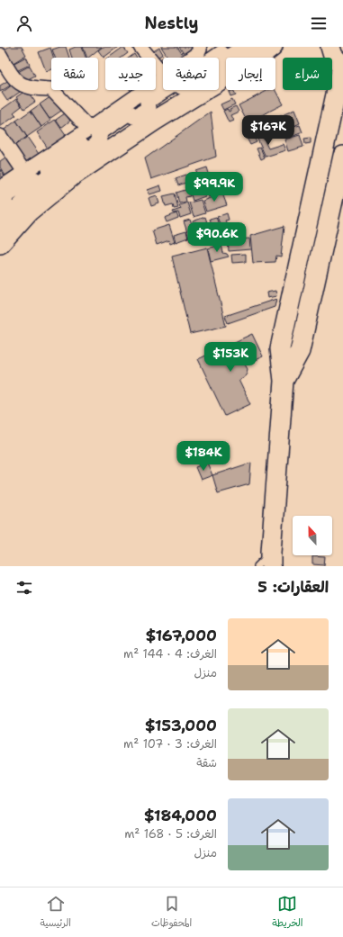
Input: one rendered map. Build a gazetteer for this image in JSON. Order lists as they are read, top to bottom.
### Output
{
  "north": "top",
  "page": {
    "header": "Nestly",
    "chip": [
      "شراء",
      "إيجار",
      "تصفية",
      "جديد",
      "شقة"
    ],
    "price": [
      "$167K",
      "$99.9K",
      "$90.6K",
      "$153K",
      "$184K"
    ],
    "heading": "العقارات: 5",
    "list": [
      {
        "name": "$167,000",
        "note": "الغرف: 4 · 144 m² · منزل"
      },
      {
        "name": "$153,000",
        "note": "الغرف: 3 · 107 m² · شقة"
      },
      {
        "name": "$184,000",
        "note": "الغرف: 5 · 168 m² · منزل"
      }
    ],
    "tabs": ["الخريطة", "المحفوظات", "الرئيسية"]
  }
}
